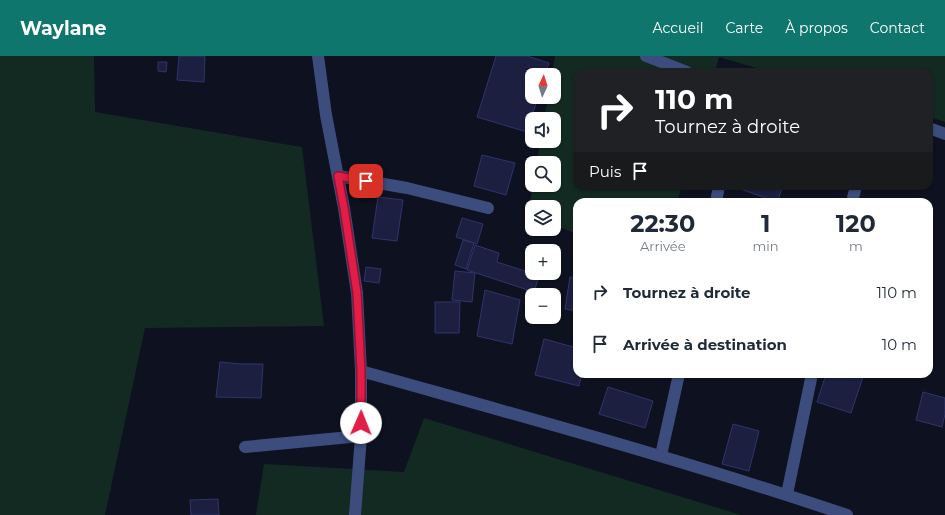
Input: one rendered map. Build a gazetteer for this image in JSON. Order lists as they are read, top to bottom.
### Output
{
  "north": "top",
  "page": {
    "header": "Waylane",
    "nav": [
      "Accueil",
      "Carte",
      "À propos",
      "Contact"
    ],
    "map_buttons": ["+", "−"],
    "turn": ["110 m", "Tournez à droite"],
    "then": "Puis",
    "eta": [
      "22:30",
      "Arrivée",
      "1",
      "min",
      "120",
      "m"
    ],
    "list": [
      {
        "name": "Tournez à droite",
        "value": "110 m"
      },
      {
        "name": "Arrivée à destination",
        "value": "10 m"
      }
    ]
  }
}
